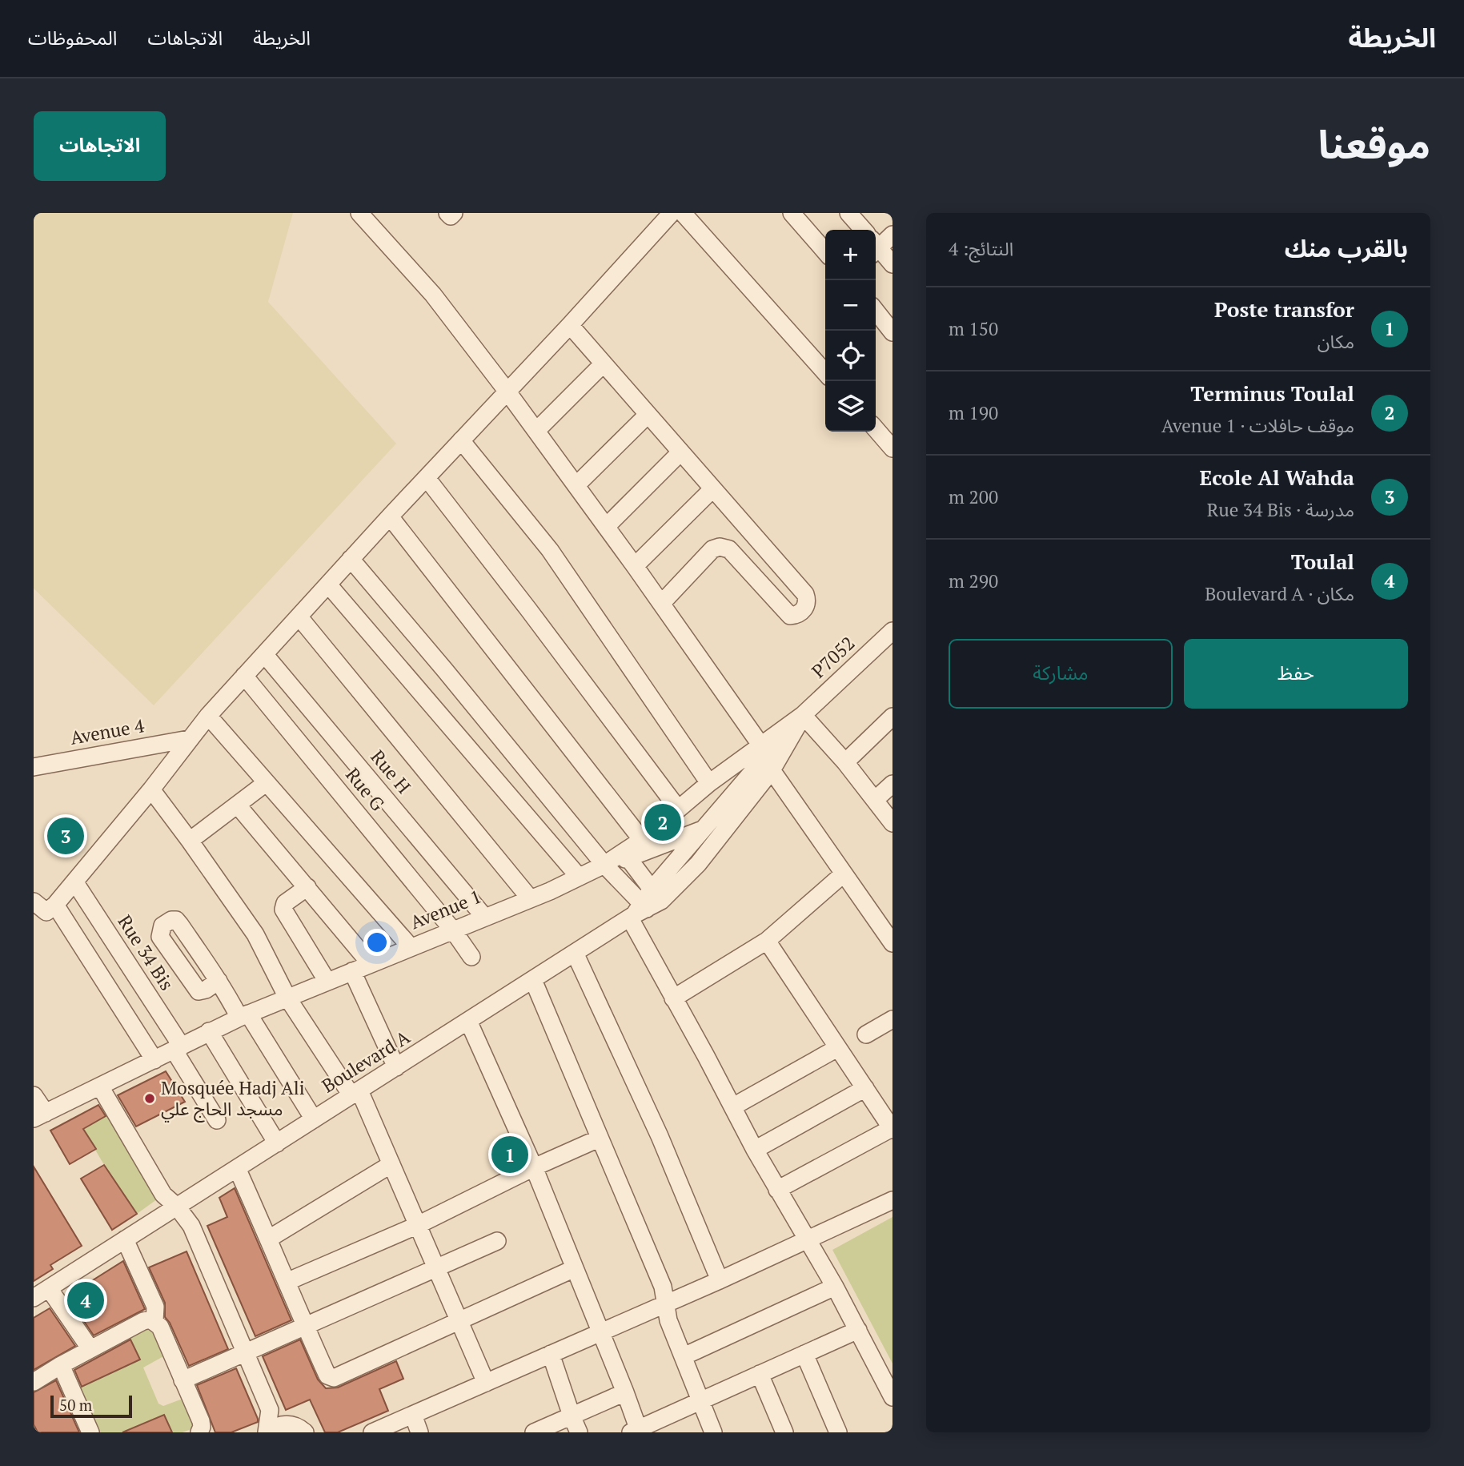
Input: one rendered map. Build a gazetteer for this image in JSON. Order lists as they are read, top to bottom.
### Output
{
  "streets": {
    "street": [
      "P7052",
      "Avenue 4",
      "Rue H",
      "Rue G",
      "Avenue 1",
      "Rue 34 Bis",
      "Boulevard A"
    ]
  },
  "crossings": [
    ["P7052", "Boulevard A"],
    ["Rue H", "Avenue 1"],
    ["Rue G", "Avenue 1"],
    ["Avenue 1", "Rue 34 Bis"]
  ],
  "places": ["Mosquée Hadj Ali مسجد الحاج علي"],
  "scale_bar": "50 m",
  "page": {
    "header": "الخريطة",
    "nav": ["الخريطة", "الاتجاهات", "المحفوظات"],
    "title": "موقعنا",
    "buttons": [
      "الاتجاهات",
      ["حفظ", "مشاركة"]
    ],
    "heading": ["بالقرب منك", "النتائج: 4"],
    "map_buttons": ["+", "−"],
    "list": [
      {
        "mark": "1",
        "name": "Poste transfor",
        "note": "مكان",
        "value": "150 m"
      },
      {
        "mark": "2",
        "name": "Terminus Toulal",
        "note": "موقف حافلات · Avenue 1",
        "value": "190 m"
      },
      {
        "mark": "3",
        "name": "Ecole Al Wahda",
        "note": "مدرسة · Rue 34 Bis",
        "value": "200 m"
      },
      {
        "mark": "4",
        "name": "Toulal",
        "note": "مكان · Boulevard A",
        "value": "290 m"
      }
    ],
    "pins": [
      "2",
      "3",
      "1",
      "4"
    ],
    "scale": "50 m"
  }
}
